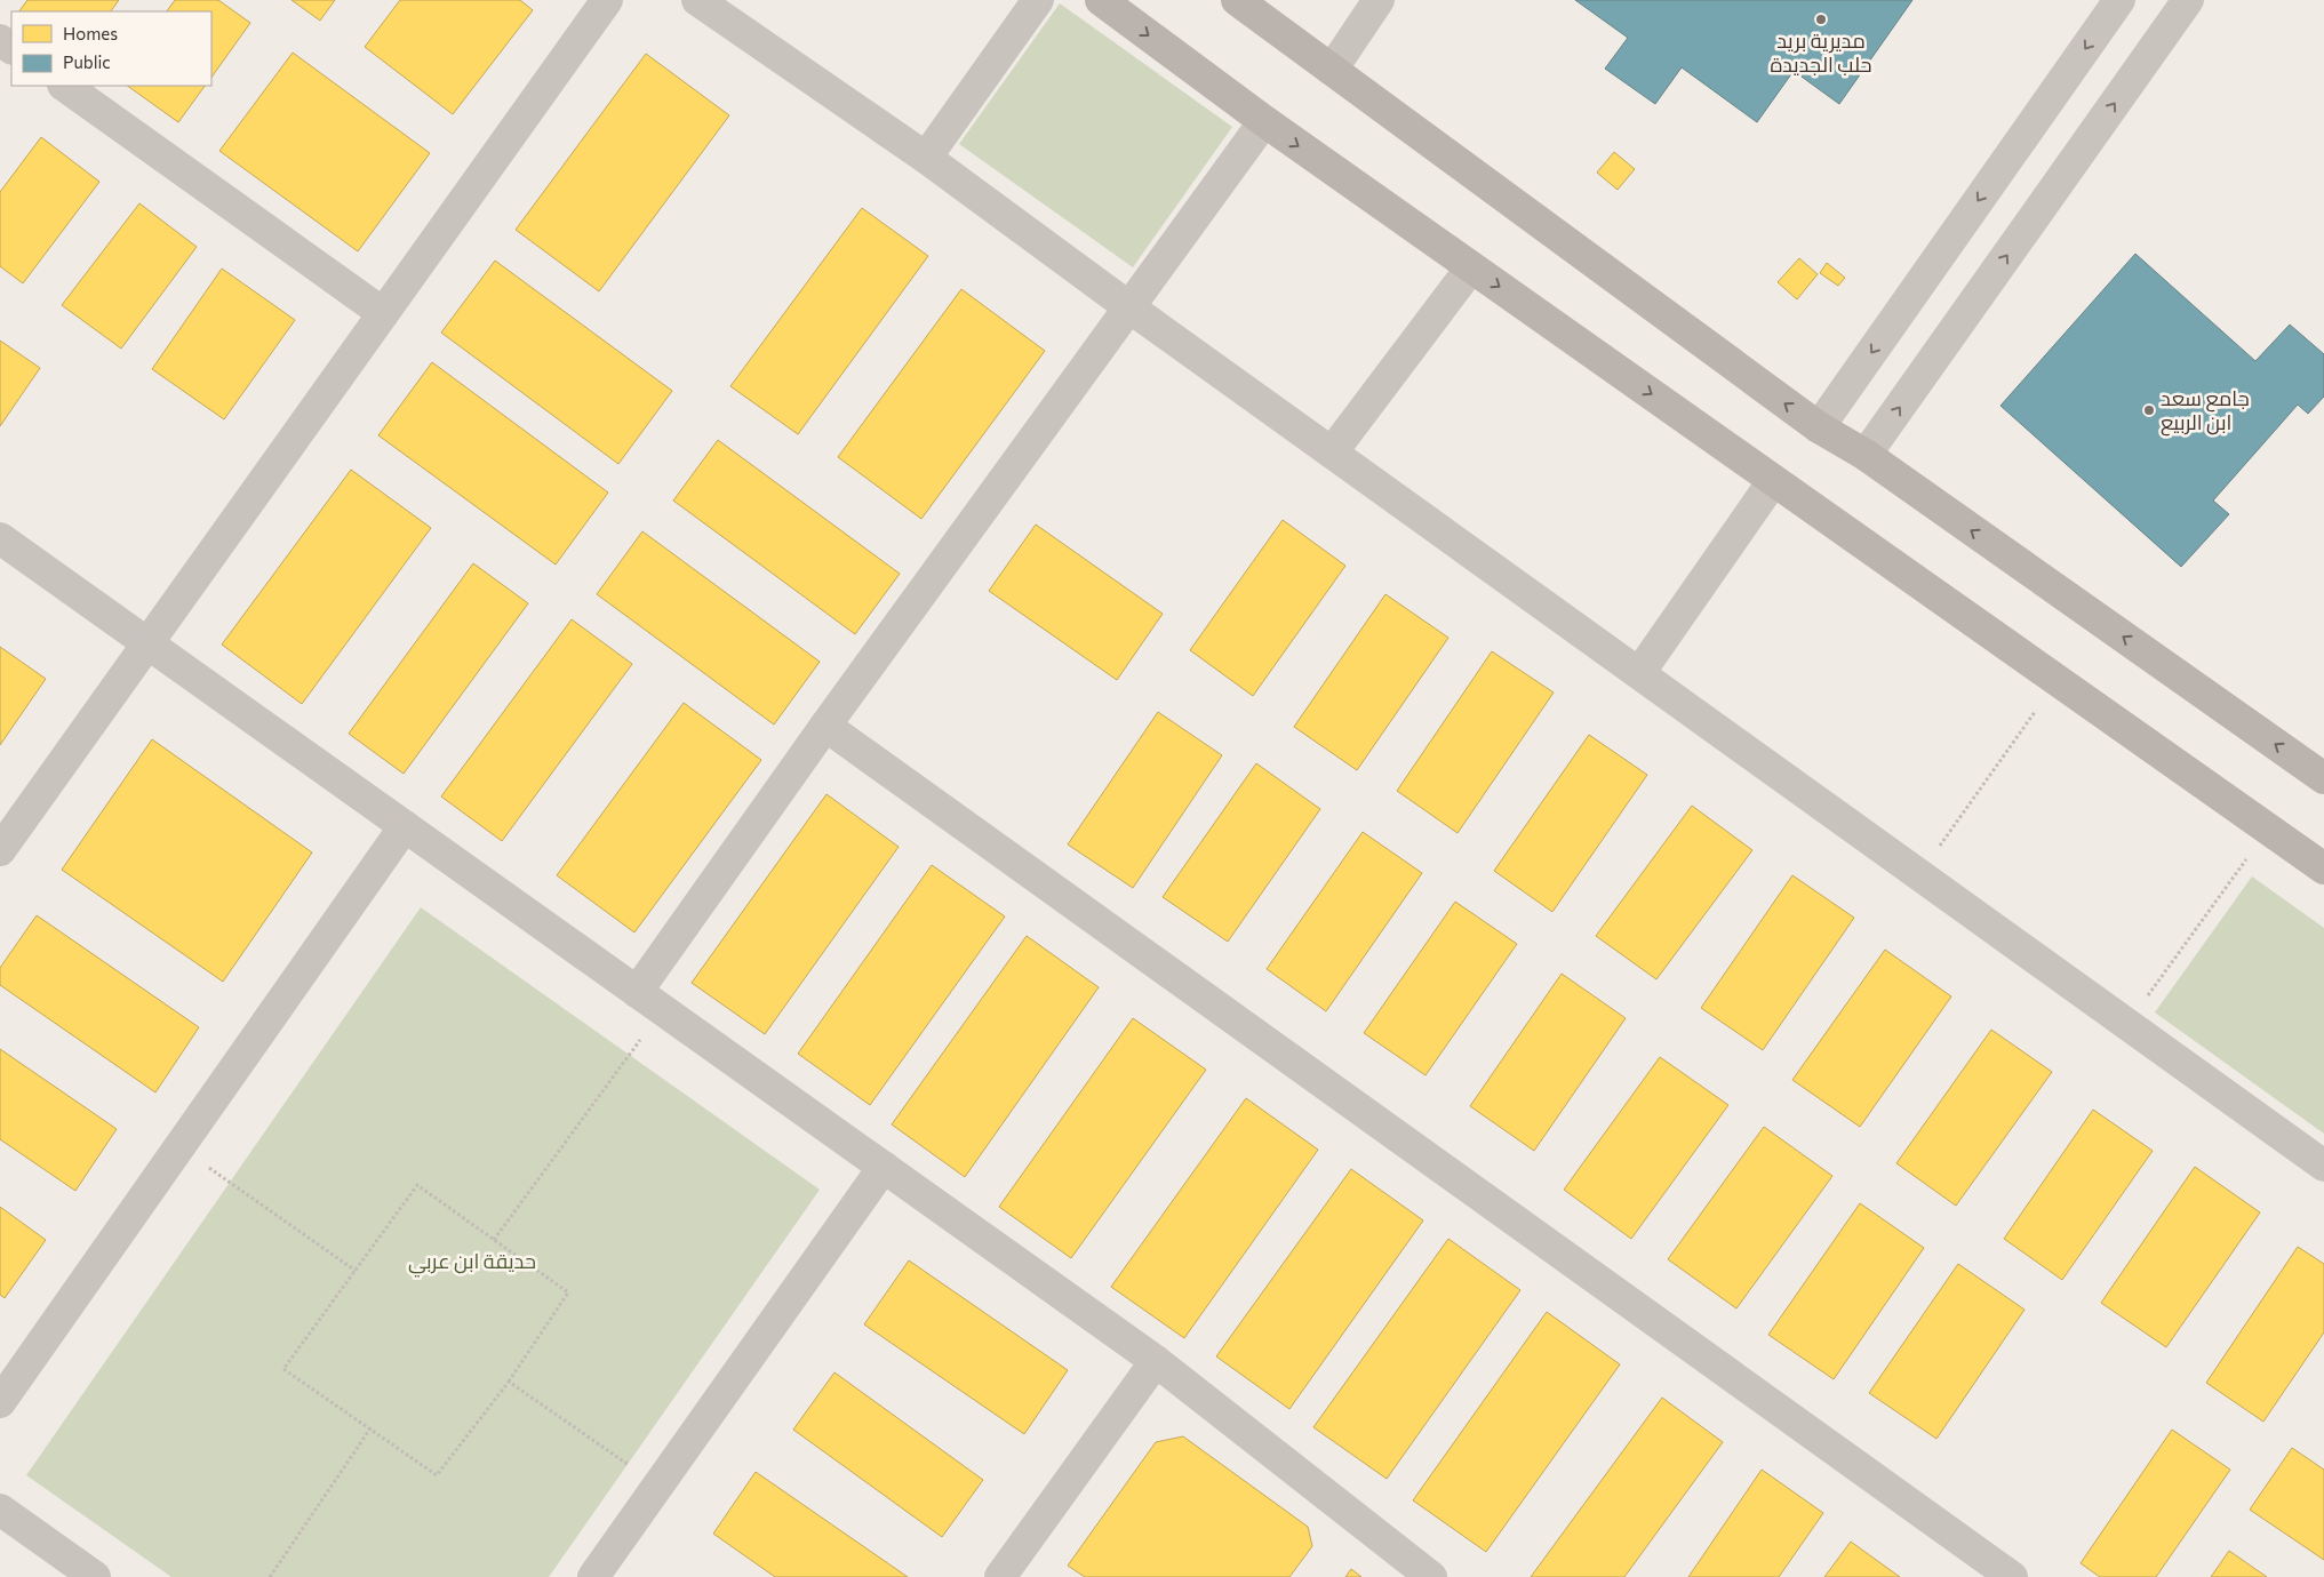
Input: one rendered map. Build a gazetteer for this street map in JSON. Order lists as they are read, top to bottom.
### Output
{
  "parks": ["حديقة ابن عربي"],
  "places": ["مديرية بريد حلب الجديدة", "جامع سعد ابن الربيع"],
  "legend": ["Homes", "Public"]
}
